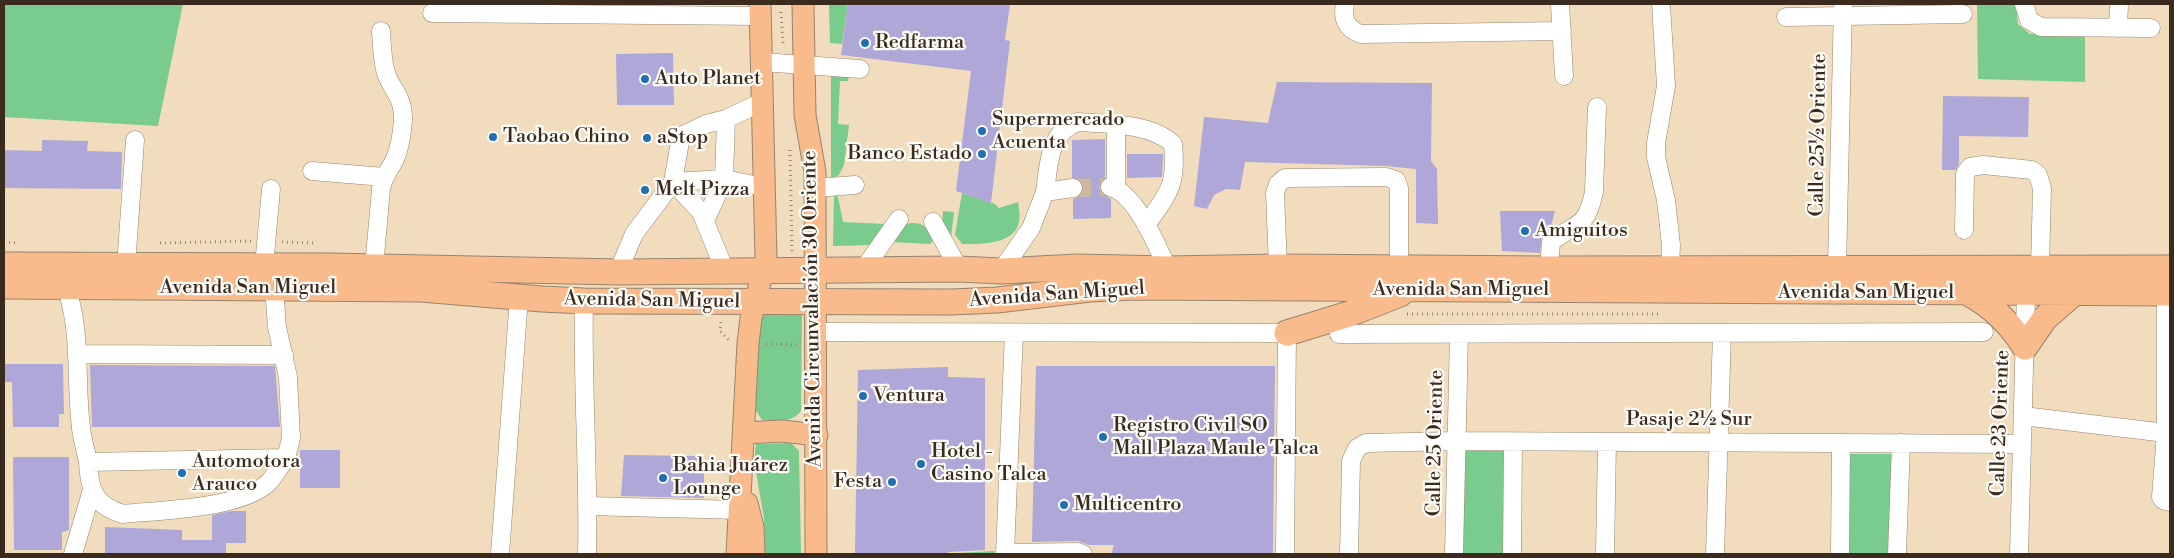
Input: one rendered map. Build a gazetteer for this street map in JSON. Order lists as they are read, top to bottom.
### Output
{
  "streets": {
    "highway": ["Avenida San Miguel"],
    "main road": ["Avenida Circunvalación 30 Oriente"],
    "street": [
      "Calle 25½ Oriente",
      "Pasaje 2½ Sur",
      "Calle 23 Oriente",
      "Calle 25 Oriente"
    ]
  },
  "crossings": [
    ["Calle 25½ Oriente", "Avenida San Miguel"],
    ["Avenida San Miguel", "Avenida Circunvalación 30 Oriente"],
    ["Avenida San Miguel", "Calle 23 Oriente"],
    ["Avenida San Miguel", "Calle 25 Oriente"],
    ["Pasaje 2½ Sur", "Calle 23 Oriente"],
    ["Pasaje 2½ Sur", "Calle 25 Oriente"]
  ],
  "places": [
    "Redfarma",
    "Auto Planet",
    "Supermercado Acuenta",
    "Taobao Chino",
    "aStop",
    "Banco Estado",
    "Melt Pizza",
    "Amiguitos",
    "Ventura",
    "Registro Civil SO Mall Plaza Maule Talca",
    "Hotel - Casino Talca",
    "Automotora Arauco",
    "Bahia Juárez Lounge",
    "Festa",
    "Multicentro"
  ]
}
